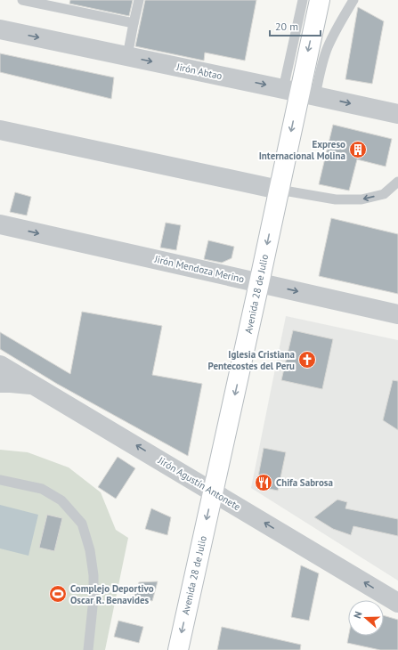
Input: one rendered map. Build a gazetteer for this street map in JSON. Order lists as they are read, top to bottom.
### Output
{
  "streets": {
    "main road": ["Avenida 28 de Julio"],
    "street": ["Jirón Abtao", "Jirón Mendoza Merino", "Jirón Agustín Antonete"]
  },
  "crossings": [
    ["Jirón Abtao", "Avenida 28 de Julio"],
    ["Jirón Mendoza Merino", "Avenida 28 de Julio"],
    ["Avenida 28 de Julio", "Jirón Agustín Antonete"]
  ],
  "one_way": ["Avenida 28 de Julio", "Jirón Agustín Antonete"],
  "places": {
    "building": ["Expreso Internacional Molina"],
    "church": ["Iglesia Cristiana Pentecostes del Peru"],
    "restaurant": ["Chifa Sabrosa"],
    "sports": ["Complejo Deportivo Oscar R. Benavides"]
  },
  "scale_bar": "20 m",
  "north": "left"
}
